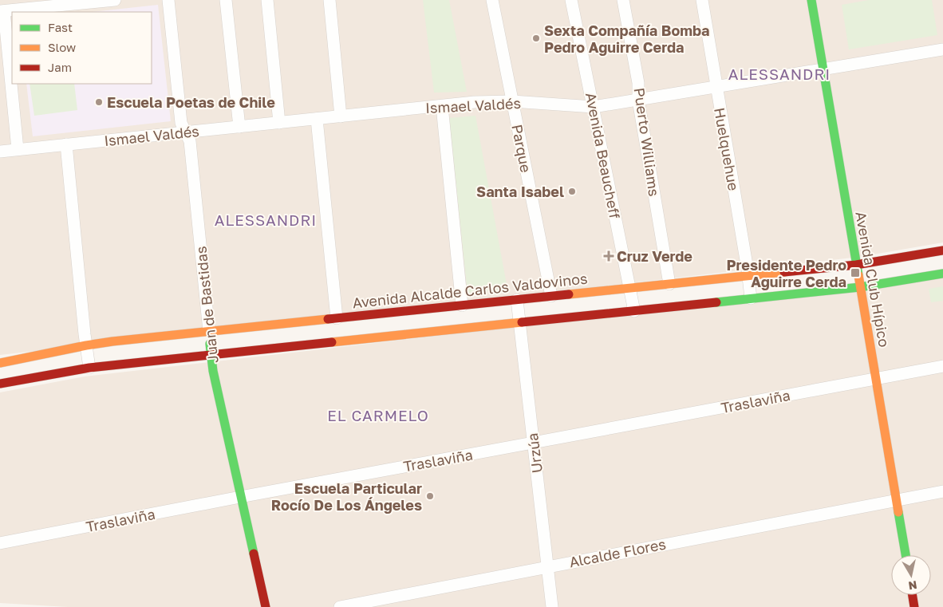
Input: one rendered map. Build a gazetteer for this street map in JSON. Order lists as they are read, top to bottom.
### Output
{
  "streets": {
    "main road": ["Avenida Club Hípico", "Avenida Alcalde Carlos Valdovinos", "Juan de Bastidas"],
    "street": [
      "Ismael Valdés",
      "Puerto Williams",
      "Parque",
      "Huelquehue",
      "Avenida Beaucheff",
      "Traslaviña",
      "Urzúa",
      "Alcalde Flores"
    ]
  },
  "crossings": [
    ["Ismael Valdés", "Puerto Williams"],
    ["Ismael Valdés", "Parque"],
    ["Ismael Valdés", "Huelquehue"],
    ["Ismael Valdés", "Avenida Beaucheff"],
    ["Ismael Valdés", "Avenida Club Hípico"],
    ["Ismael Valdés", "Juan de Bastidas"],
    ["Puerto Williams", "Avenida Alcalde Carlos Valdovinos"],
    ["Parque", "Avenida Alcalde Carlos Valdovinos"],
    ["Huelquehue", "Avenida Alcalde Carlos Valdovinos"],
    ["Avenida Beaucheff", "Avenida Alcalde Carlos Valdovinos"],
    ["Avenida Club Hípico", "Avenida Alcalde Carlos Valdovinos"],
    ["Avenida Club Hípico", "Traslaviña"],
    ["Avenida Club Hípico", "Alcalde Flores"],
    ["Avenida Alcalde Carlos Valdovinos", "Juan de Bastidas"],
    ["Avenida Alcalde Carlos Valdovinos", "Urzúa"],
    ["Juan de Bastidas", "Traslaviña"],
    ["Traslaviña", "Urzúa"],
    ["Urzúa", "Alcalde Flores"]
  ],
  "districts": ["ALESSANDRI", "ALESSANDRI", "EL CARMELO"],
  "places": {
    "other": [
      "Sexta Compañía Bomba Pedro Aguirre Cerda",
      "Escuela Poetas de Chile",
      "Santa Isabel",
      "Escuela Particular Rocío De Los Ángeles"
    ],
    "health": ["Cruz Verde"],
    "transit": ["Presidente Pedro Aguirre Cerda"]
  },
  "legend": ["Fast", "Slow", "Jam"],
  "north": "bottom"
}
